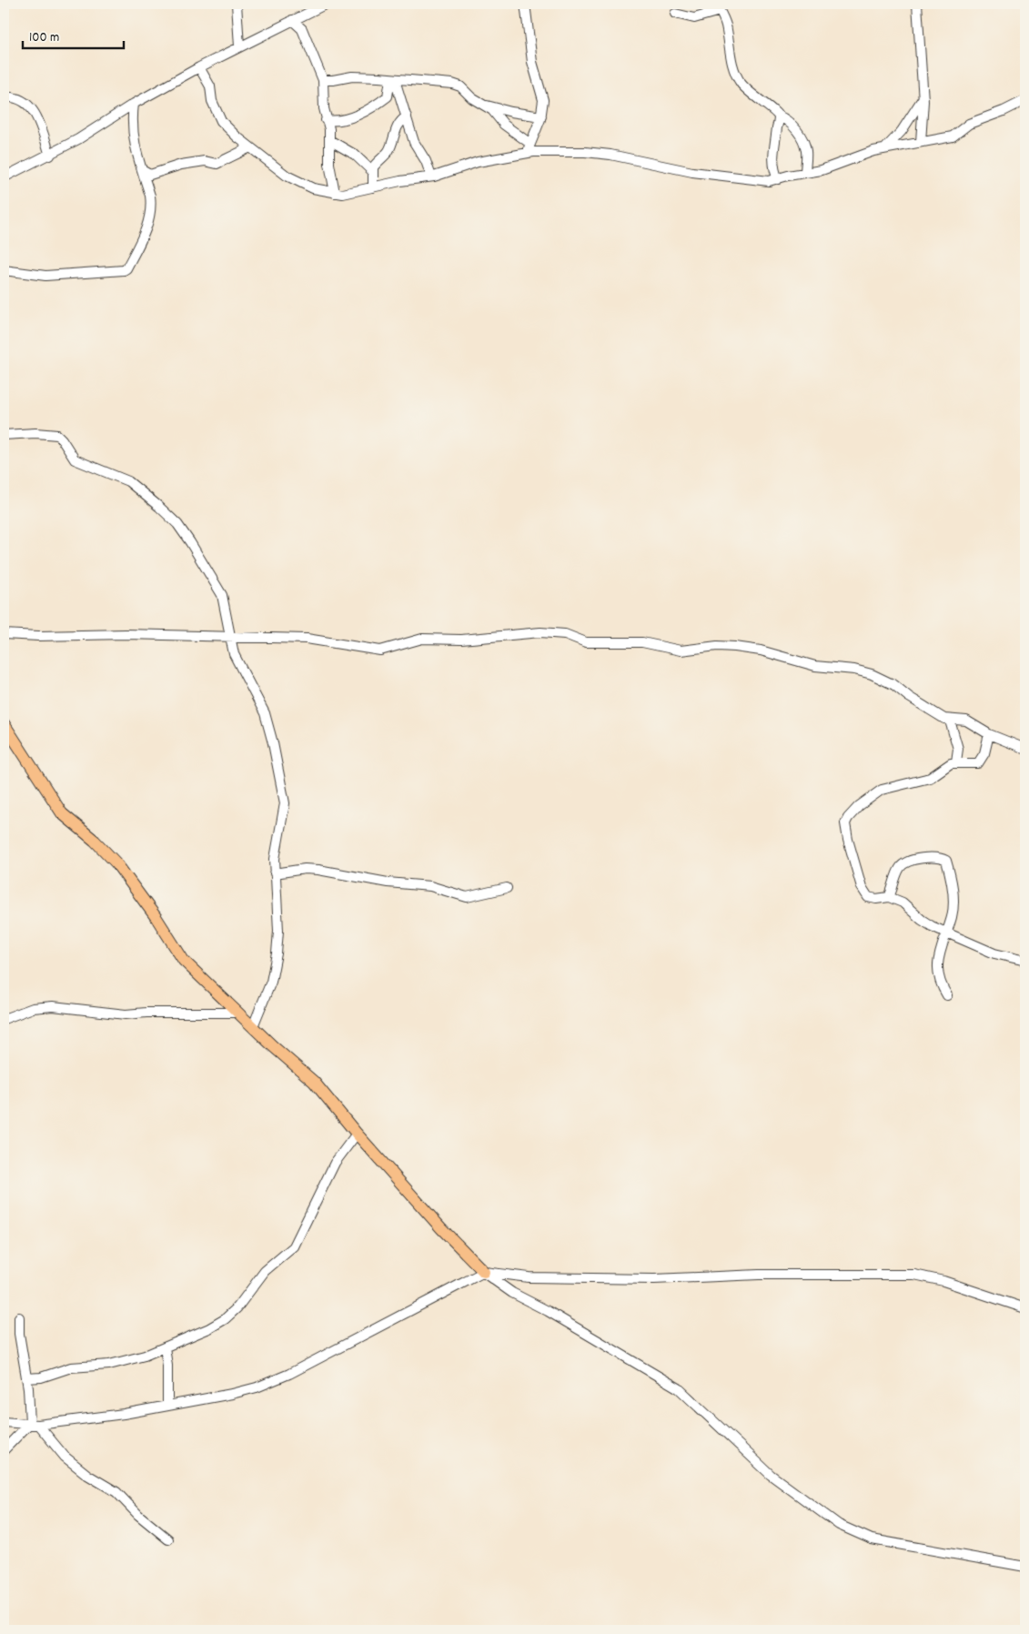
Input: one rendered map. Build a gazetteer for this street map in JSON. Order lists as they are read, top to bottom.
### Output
{
  "scale_bar": "100 m"
}
